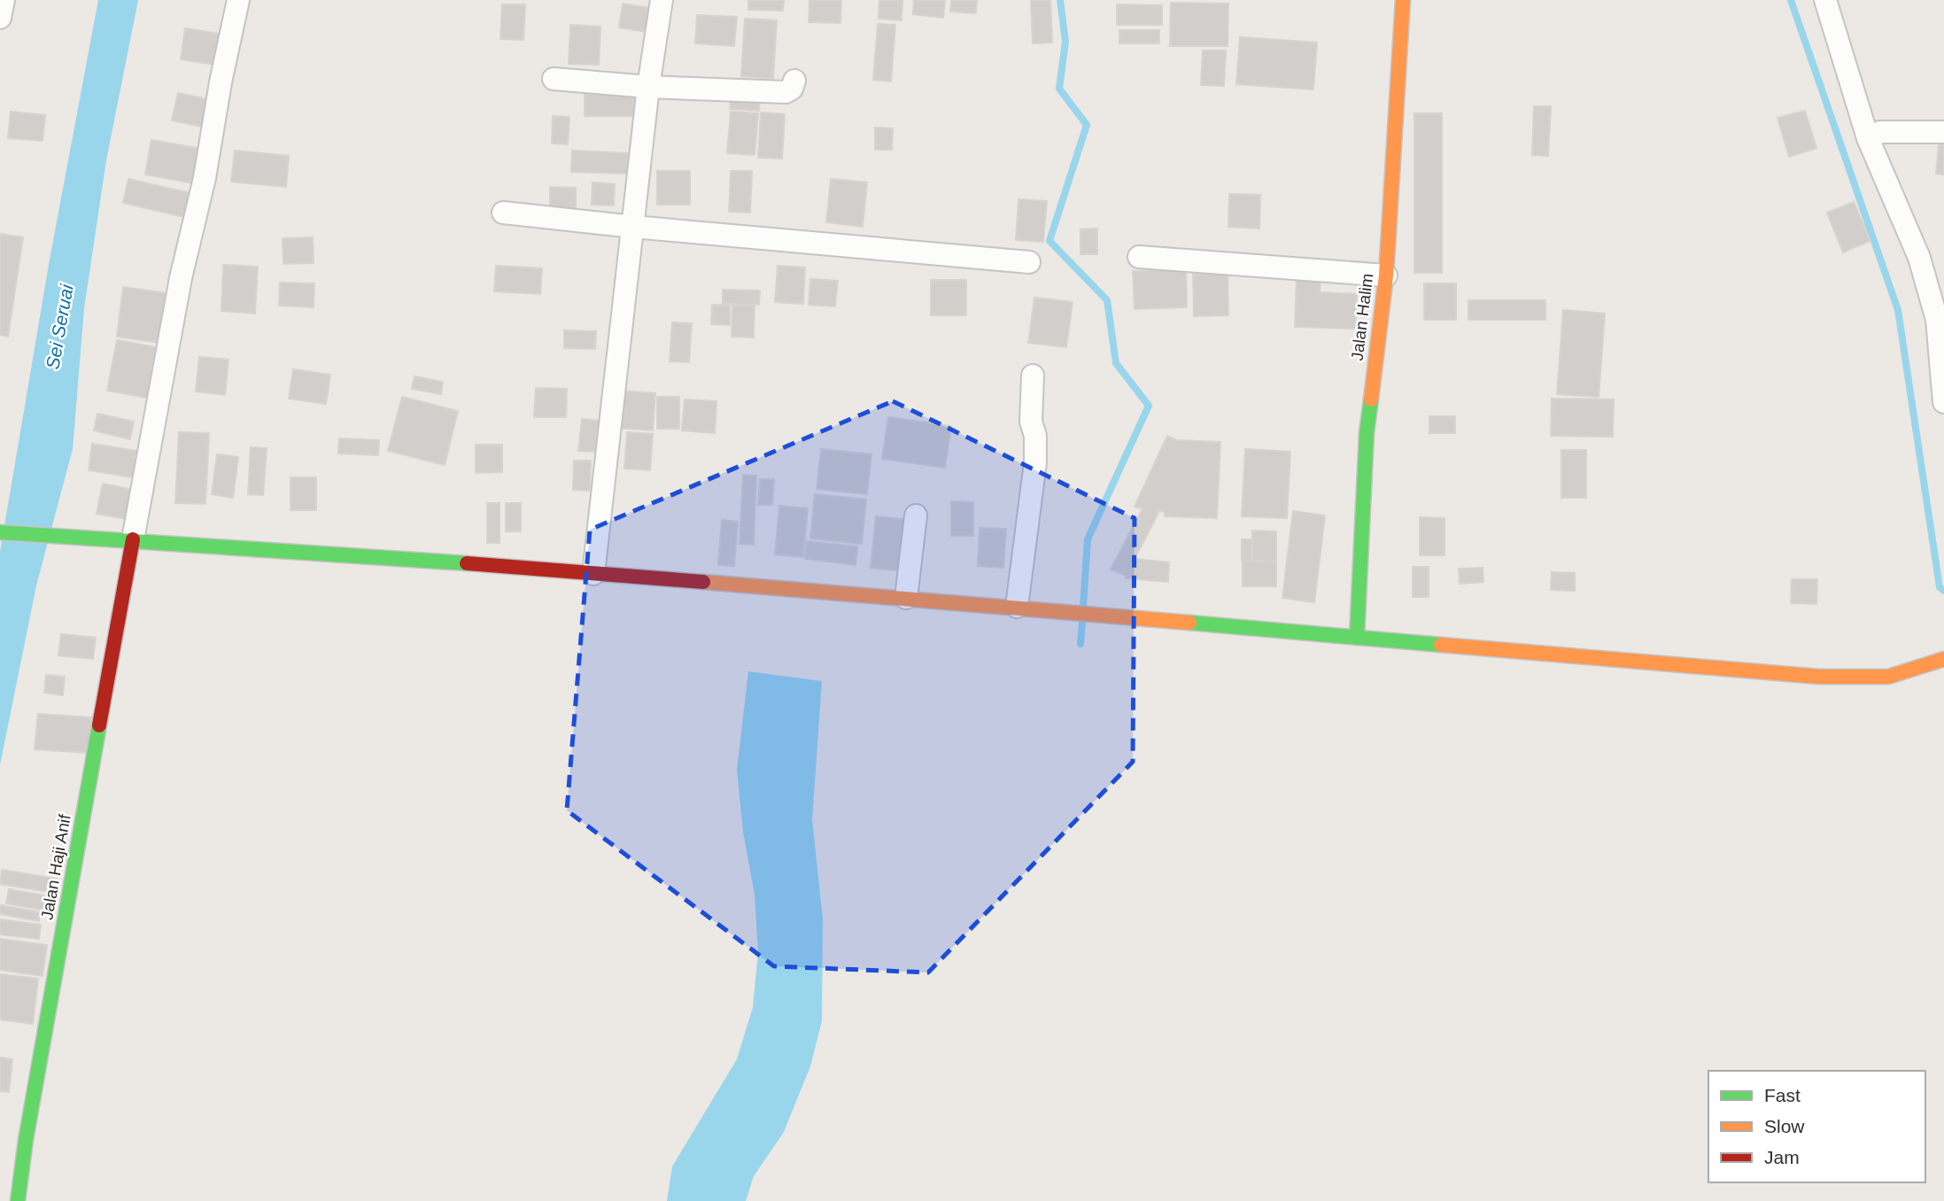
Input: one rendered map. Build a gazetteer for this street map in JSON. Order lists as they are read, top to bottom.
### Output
{
  "streets": {
    "main road": ["Jalan Halim", "Jalan Haji Anif"]
  },
  "water": ["Sei Seruai"],
  "legend": ["Fast", "Slow", "Jam"]
}
